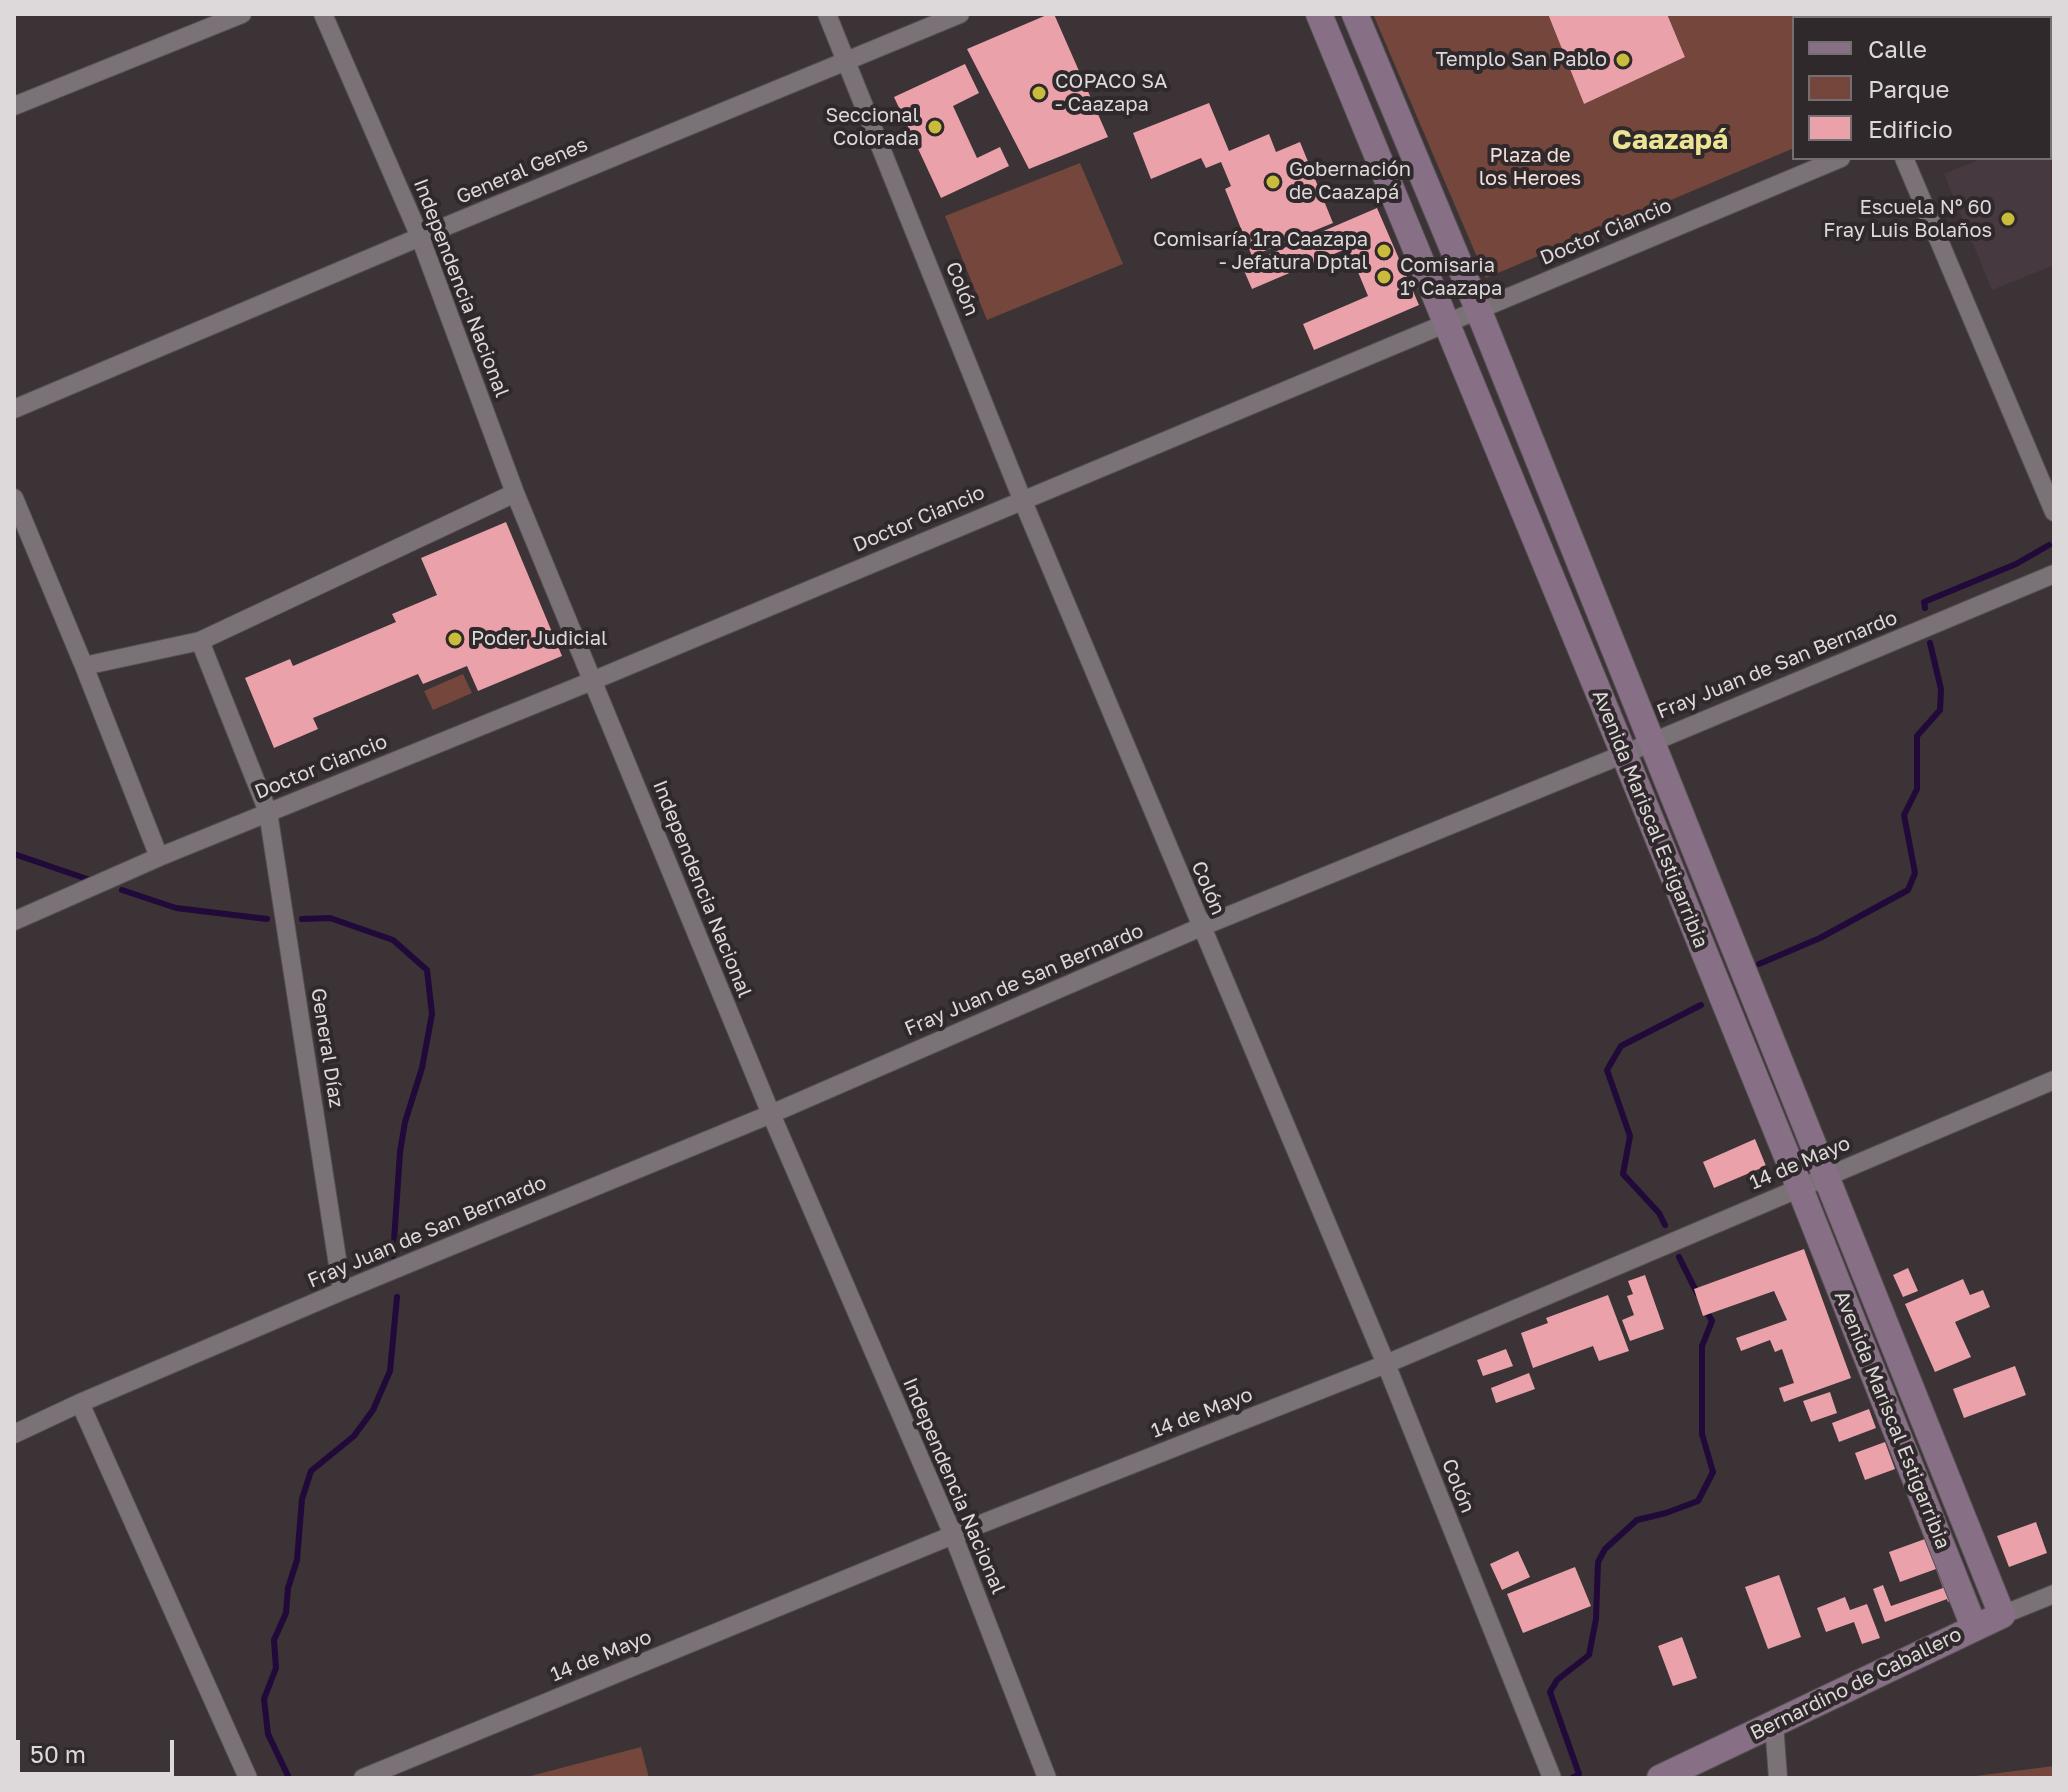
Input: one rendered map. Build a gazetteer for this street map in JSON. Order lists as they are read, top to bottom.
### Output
{
  "streets": {
    "main road": ["Avenida Mariscal Estigarribia", "Bernardino de Caballero"],
    "street": [
      "General Genes",
      "Doctor Ciancio",
      "Independencia Nacional",
      "Colón",
      "Fray Juan de San Bernardo",
      "General Díaz",
      "14 de Mayo"
    ]
  },
  "crossings": [
    ["General Genes", "Independencia Nacional"],
    ["General Genes", "Colón"],
    ["Doctor Ciancio", "Independencia Nacional"],
    ["Doctor Ciancio", "Colón"],
    ["Doctor Ciancio", "Avenida Mariscal Estigarribia"],
    ["Doctor Ciancio", "General Díaz"],
    ["Independencia Nacional", "Fray Juan de San Bernardo"],
    ["Independencia Nacional", "14 de Mayo"],
    ["Colón", "Fray Juan de San Bernardo"],
    ["Colón", "14 de Mayo"],
    ["Fray Juan de San Bernardo", "Avenida Mariscal Estigarribia"],
    ["Fray Juan de San Bernardo", "General Díaz"],
    ["Avenida Mariscal Estigarribia", "14 de Mayo"],
    ["Avenida Mariscal Estigarribia", "Bernardino de Caballero"]
  ],
  "districts": ["Caazapá"],
  "parks": ["Plaza de los Heroes"],
  "places": [
    "Templo San Pablo",
    "COPACO SA - Caazapa",
    "Seccional Colorada",
    "Gobernación de Caazapá",
    "Escuela Nº 60 Fray Luis Bolaños",
    "Comisaría 1ra Caazapa - Jefatura Dptal",
    "Comisaria 1° Caazapa",
    "Poder Judicial"
  ],
  "legend": ["Calle", "Parque", "Edificio"],
  "scale_bar": "50 m"
}
